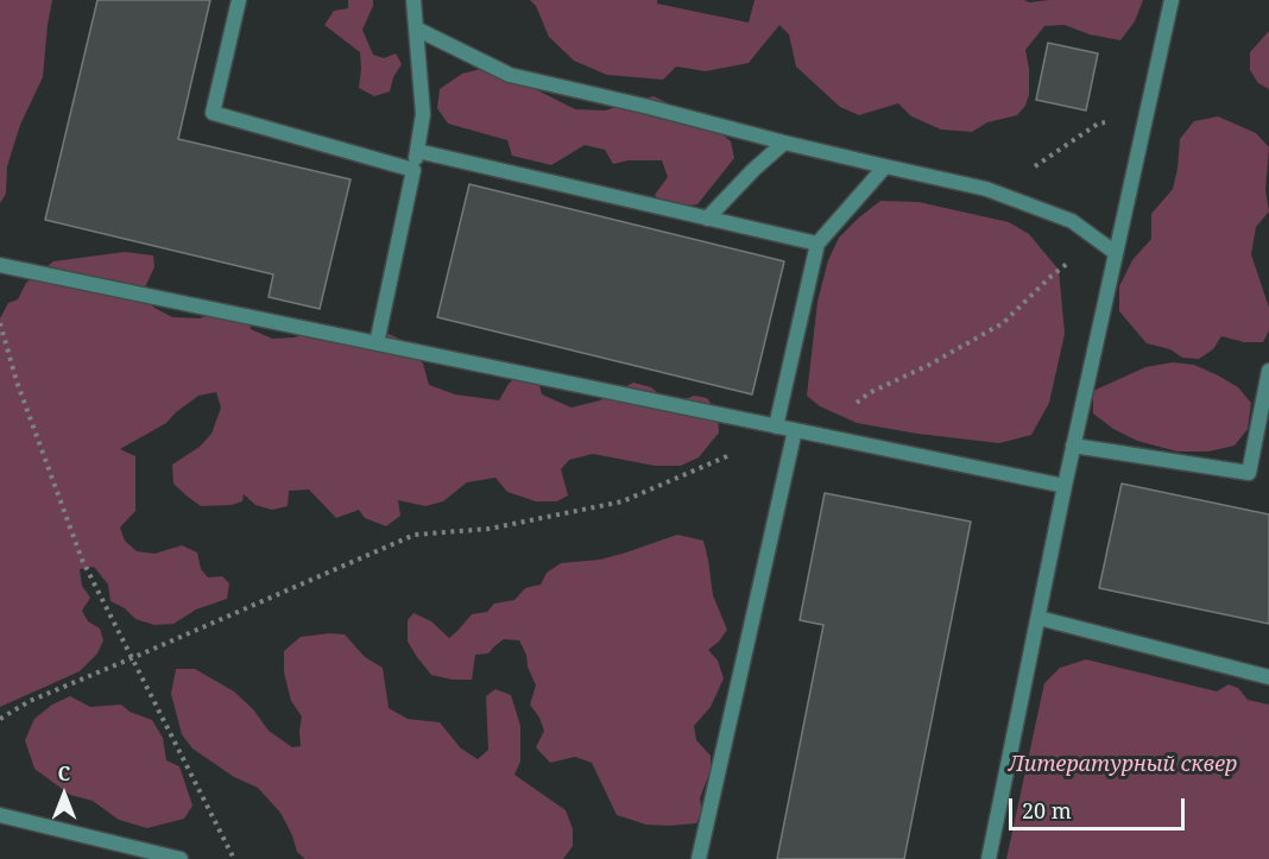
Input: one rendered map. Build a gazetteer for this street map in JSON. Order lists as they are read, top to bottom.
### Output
{
  "parks": ["Литературный сквер"],
  "scale_bar": "20 m",
  "north": "top"
}
